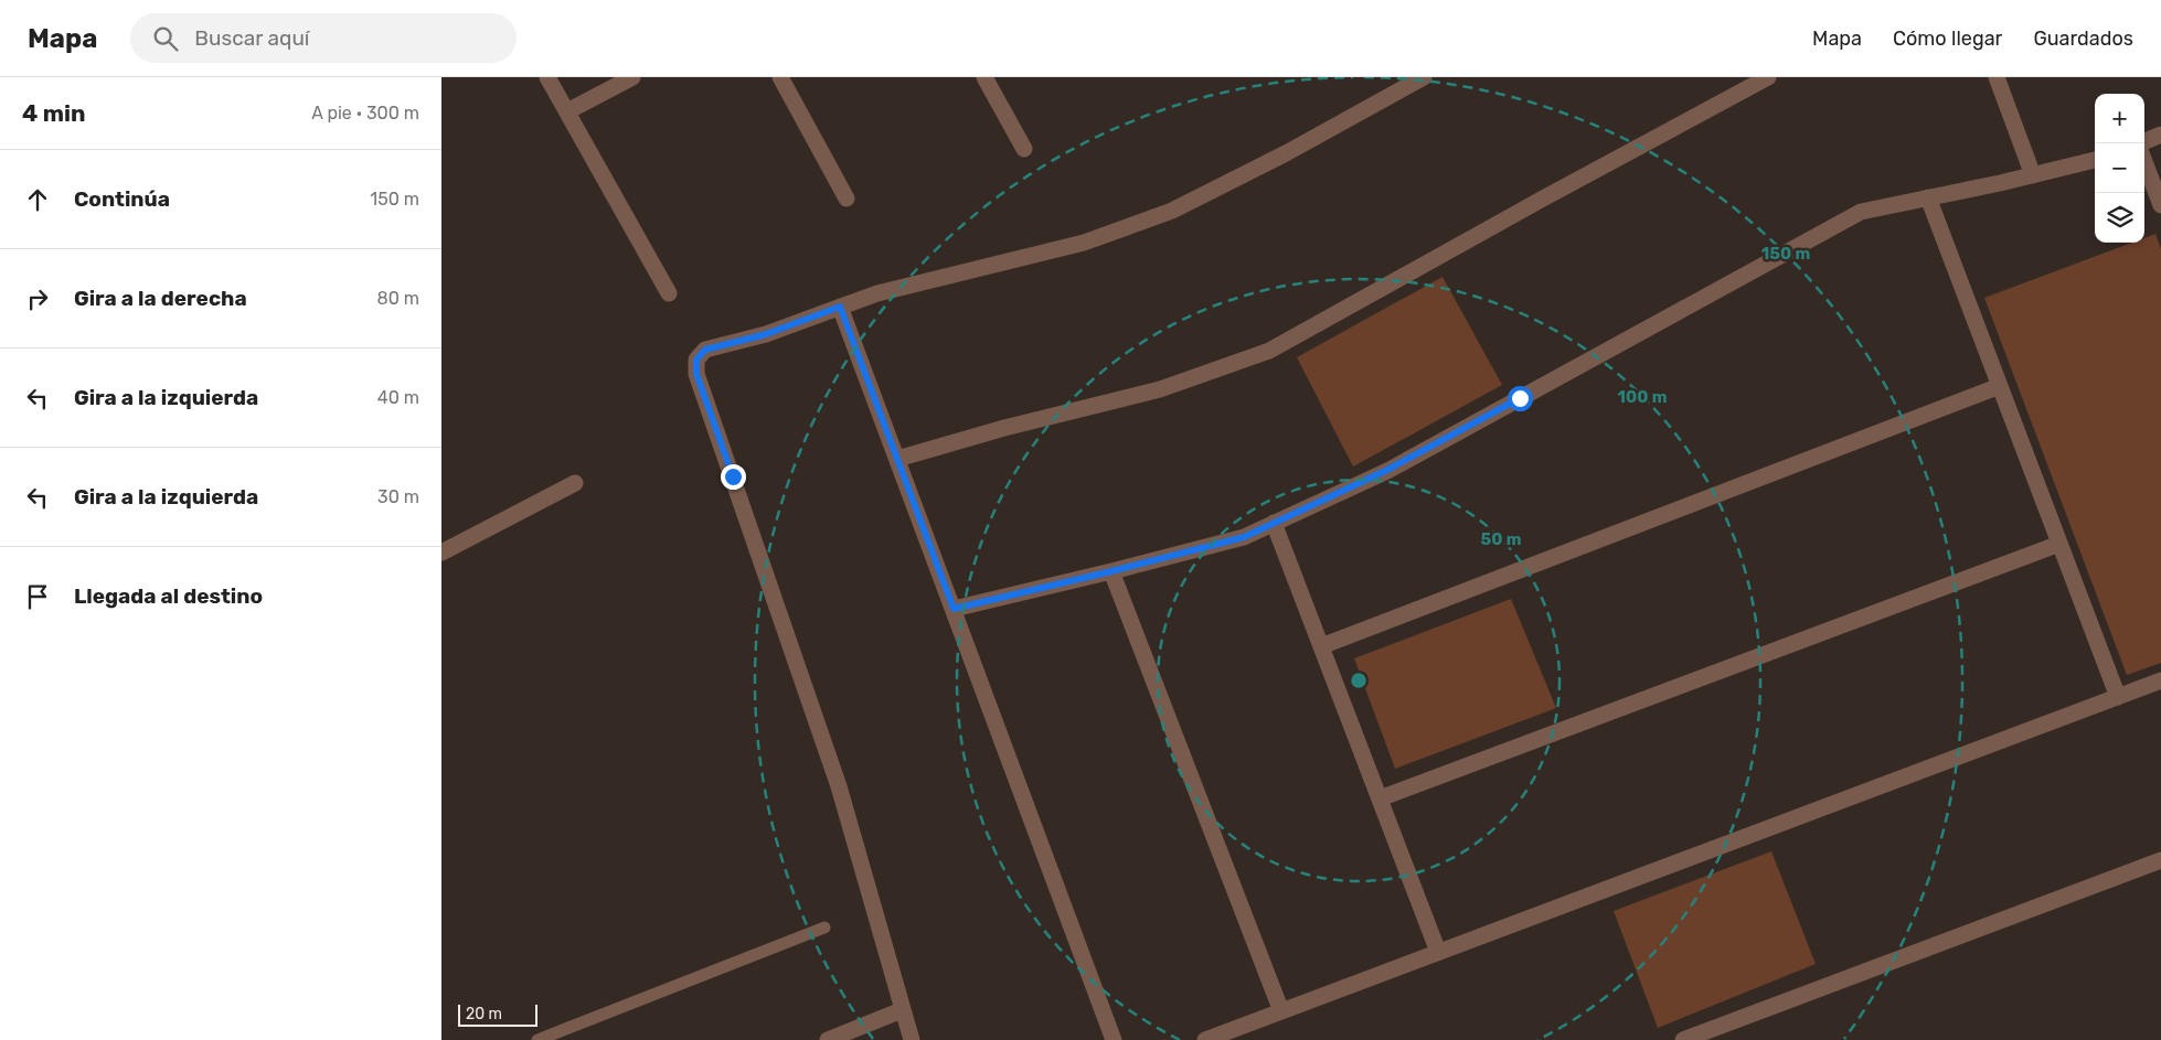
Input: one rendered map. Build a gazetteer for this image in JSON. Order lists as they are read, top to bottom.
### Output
{
  "scale_bar": "20 m",
  "page": {
    "header": "Mapa",
    "search": "Buscar aquí",
    "nav": ["Mapa", "Cómo llegar", "Guardados"],
    "heading": ["4 min", "A pie · 300 m"],
    "map_buttons": ["+", "−"],
    "list": [
      ["Continúa", "150 m"],
      ["Gira a la derecha", "80 m"],
      ["Gira a la izquierda", "40 m"],
      ["Gira a la izquierda", "30 m"],
      "Llegada al destino"
    ],
    "scale": "20 m"
  },
  "rings": ["150 m", "100 m", "50 m"]
}
